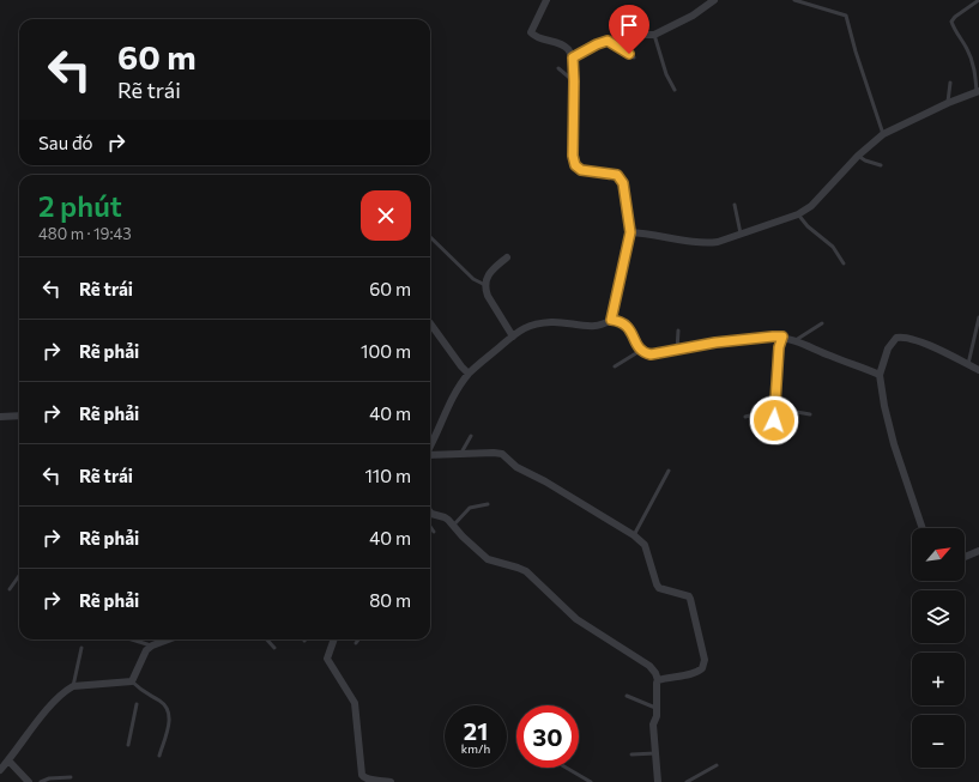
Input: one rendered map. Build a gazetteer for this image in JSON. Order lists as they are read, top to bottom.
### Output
{
  "north": "top right",
  "page": {
    "turn": ["60 m", "Rẽ trái"],
    "then": "Sau đó",
    "heading": ["2 phút", "480 m · 19:43"],
    "list": [
      {
        "name": "Rẽ trái",
        "value": "60 m"
      },
      {
        "name": "Rẽ phải",
        "value": "100 m"
      },
      {
        "name": "Rẽ phải",
        "value": "40 m"
      },
      {
        "name": "Rẽ trái",
        "value": "110 m"
      },
      {
        "name": "Rẽ phải",
        "value": "40 m"
      },
      {
        "name": "Rẽ phải",
        "value": "80 m"
      }
    ],
    "map_buttons": ["+", "−"],
    "speed": "21 km/h",
    "limit": "30"
  }
}
